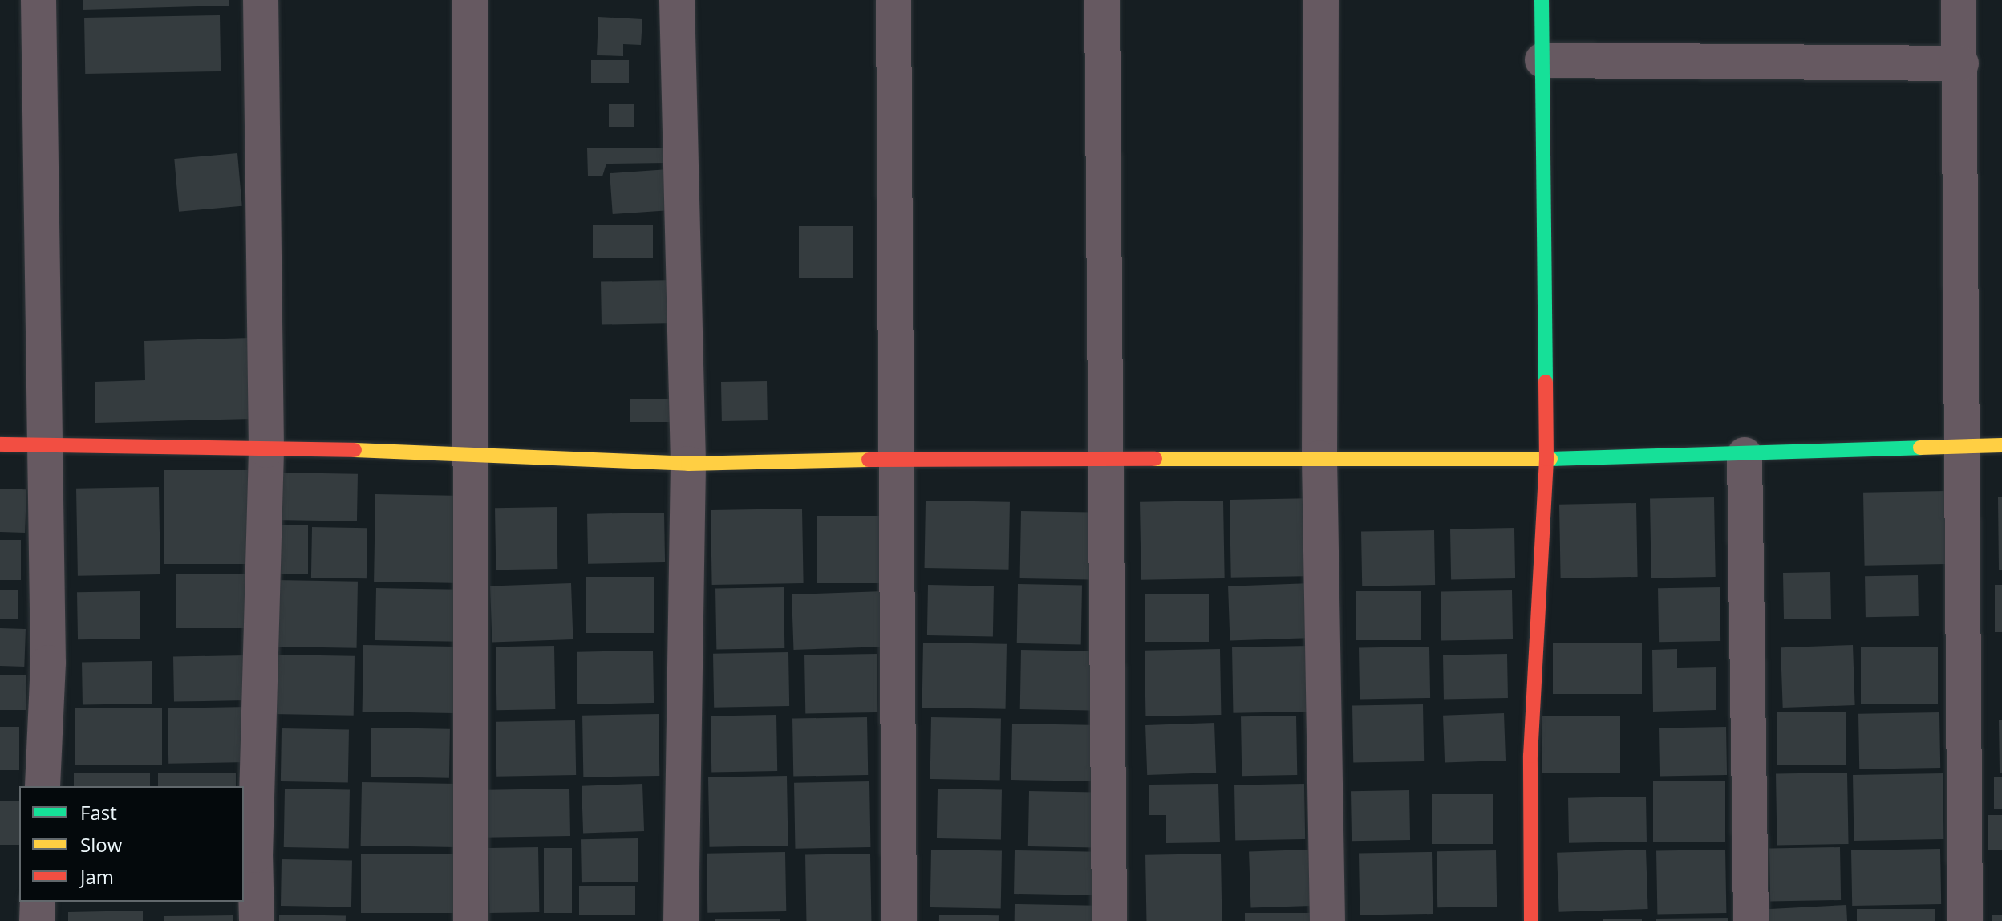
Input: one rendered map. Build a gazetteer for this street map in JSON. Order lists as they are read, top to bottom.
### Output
{
  "legend": ["Fast", "Slow", "Jam"]
}
